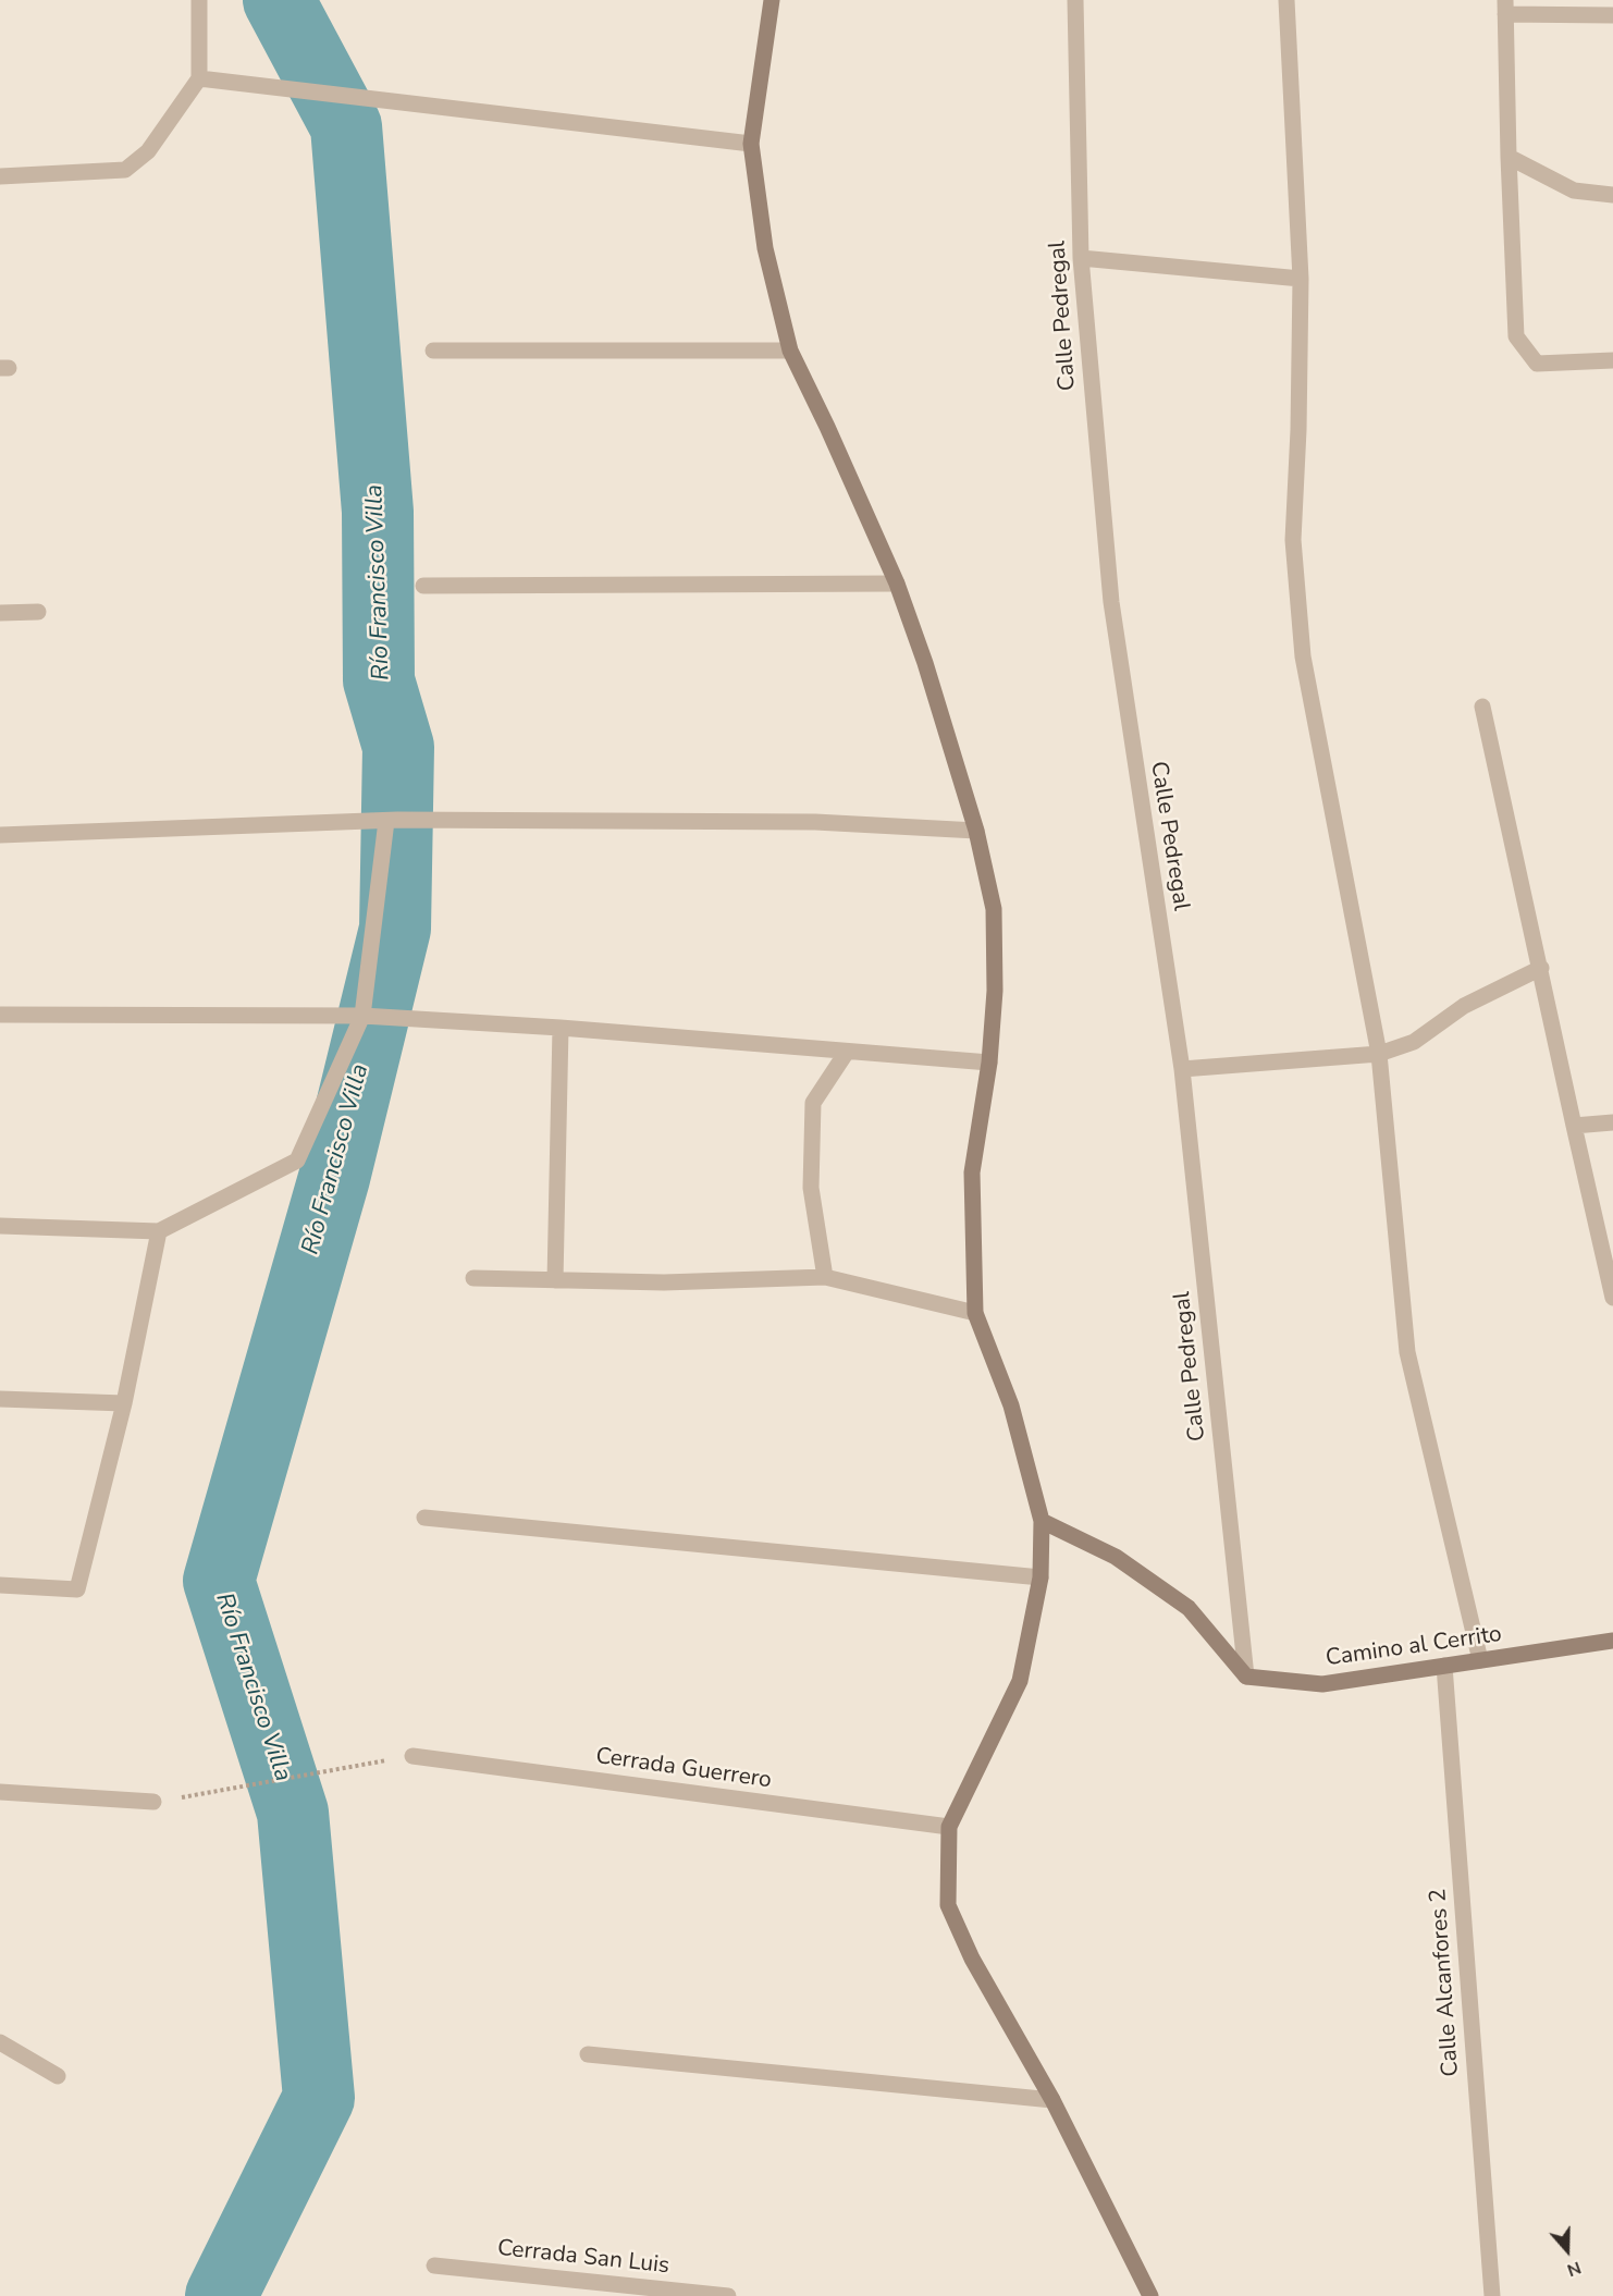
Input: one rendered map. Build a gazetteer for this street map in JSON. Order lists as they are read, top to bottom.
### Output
{
  "streets": {
    "street": [
      "Calle Pedregal",
      "Camino al Cerrito",
      "Cerrada Guerrero",
      "Calle Alcanfores 2",
      "Cerrada San Luis"
    ]
  },
  "crossings": [
    ["Calle Pedregal", "Camino al Cerrito"],
    ["Camino al Cerrito", "Calle Alcanfores 2"]
  ],
  "water": ["Río Francisco Villa"],
  "north": "bottom"
}
